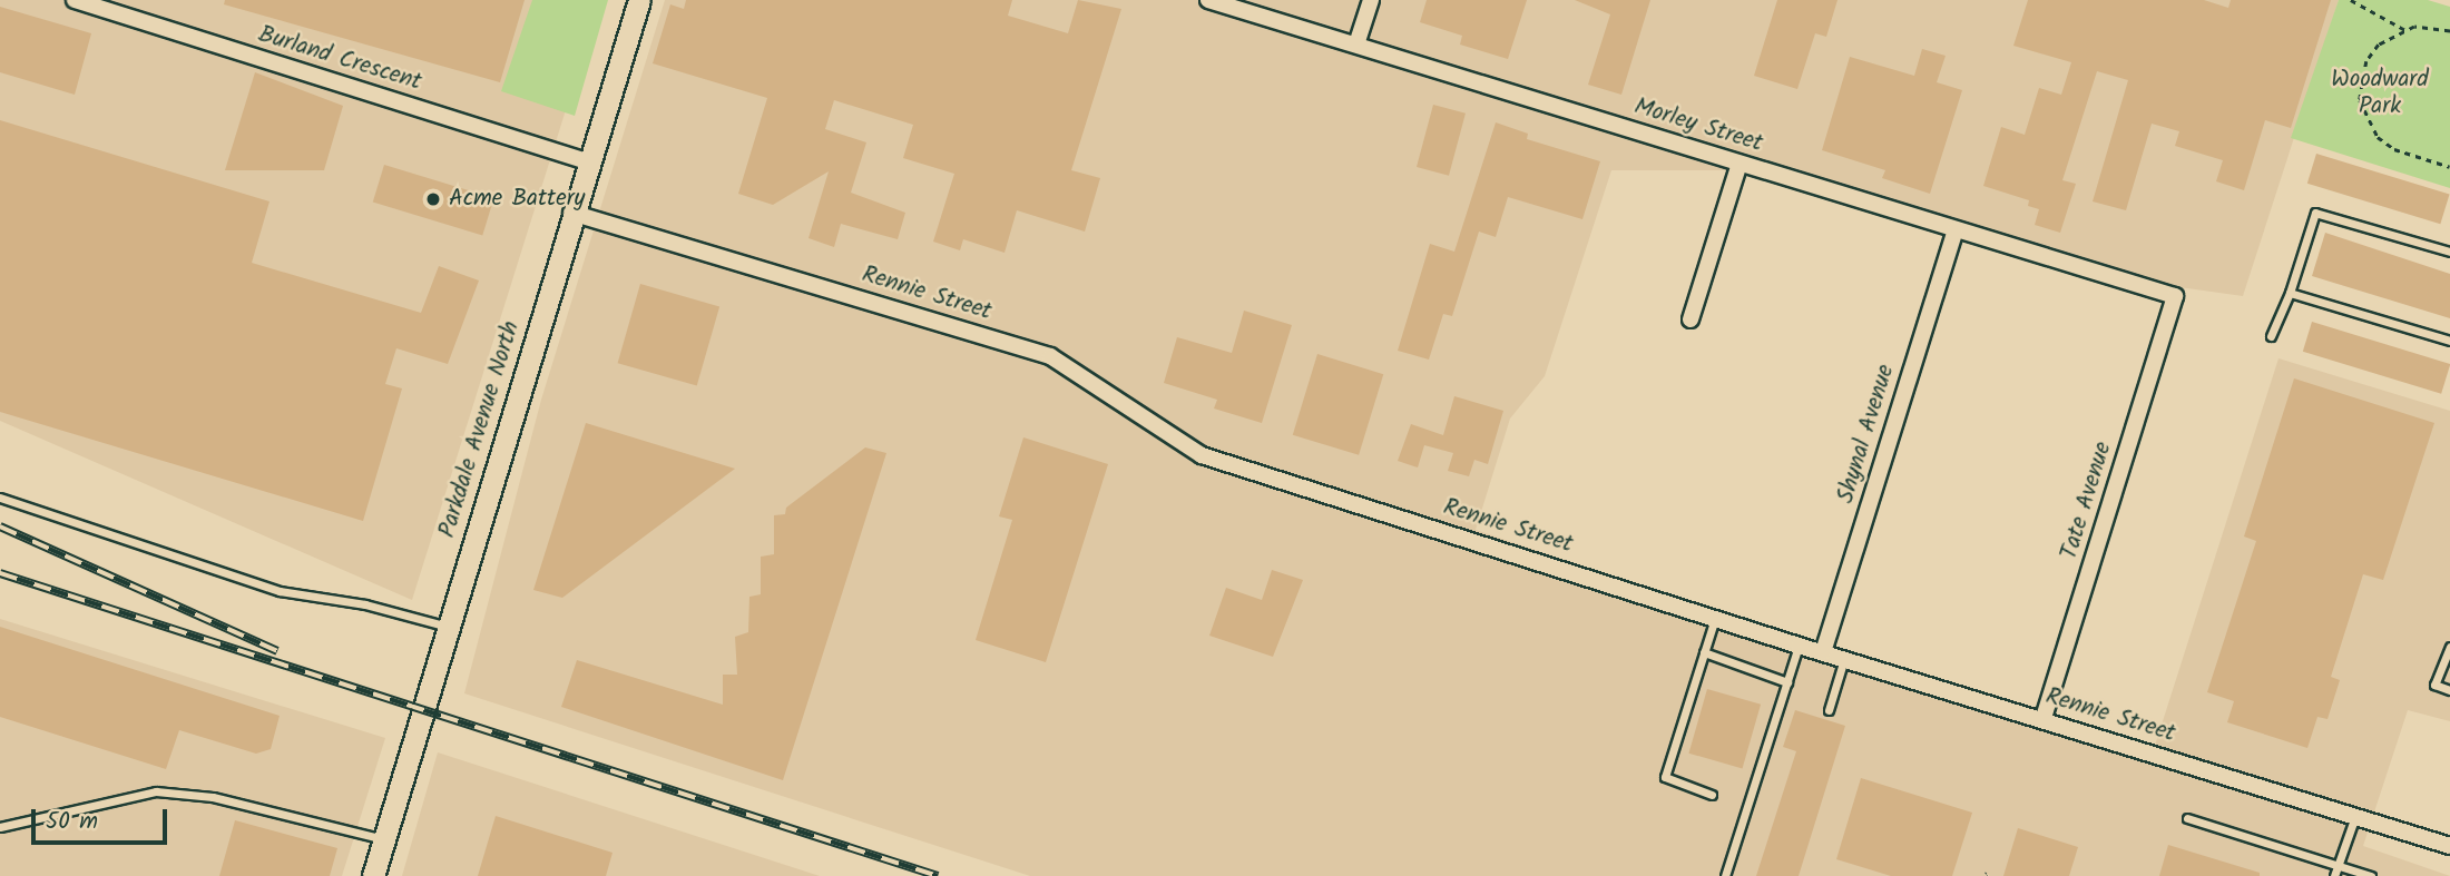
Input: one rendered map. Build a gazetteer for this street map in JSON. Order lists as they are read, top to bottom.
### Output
{
  "streets": {
    "main road": ["Parkdale Avenue North"],
    "street": [
      "Burland Crescent",
      "Morley Street",
      "Rennie Street",
      "Shynal Avenue",
      "Tate Avenue"
    ]
  },
  "crossings": [
    ["Burland Crescent", "Parkdale Avenue North"],
    ["Morley Street", "Shynal Avenue"],
    ["Morley Street", "Tate Avenue"],
    ["Rennie Street", "Parkdale Avenue North"],
    ["Rennie Street", "Shynal Avenue"],
    ["Rennie Street", "Tate Avenue"]
  ],
  "parks": ["Woodward Park"],
  "places": ["Acme Battery"],
  "scale_bar": "50 m"
}
